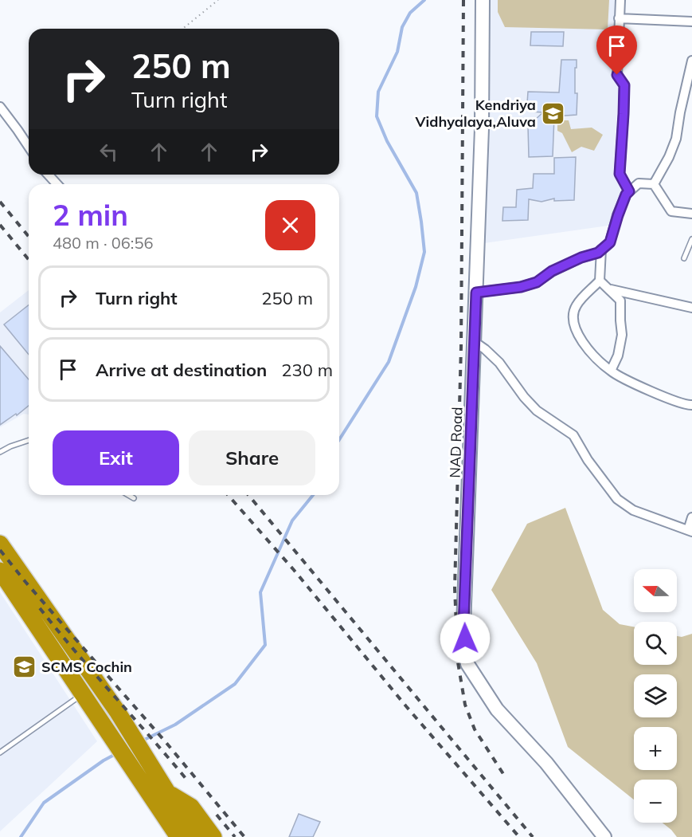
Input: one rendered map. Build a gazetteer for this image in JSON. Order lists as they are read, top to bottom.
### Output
{
  "streets": {
    "street": ["NAD Road"]
  },
  "places": {
    "school or university": ["Kendriya Vidhyalaya,Aluva", "SCMS Cochin"]
  },
  "north": "left",
  "page": {
    "turn": ["250 m", "Turn right"],
    "heading": ["2 min", "480 m · 06:56"],
    "list": [
      {
        "name": "Turn right",
        "value": "250 m"
      },
      {
        "name": "Arrive at destination",
        "value": "230 m"
      }
    ],
    "buttons": ["Exit", "Share"],
    "map_buttons": ["+", "−"]
  }
}
